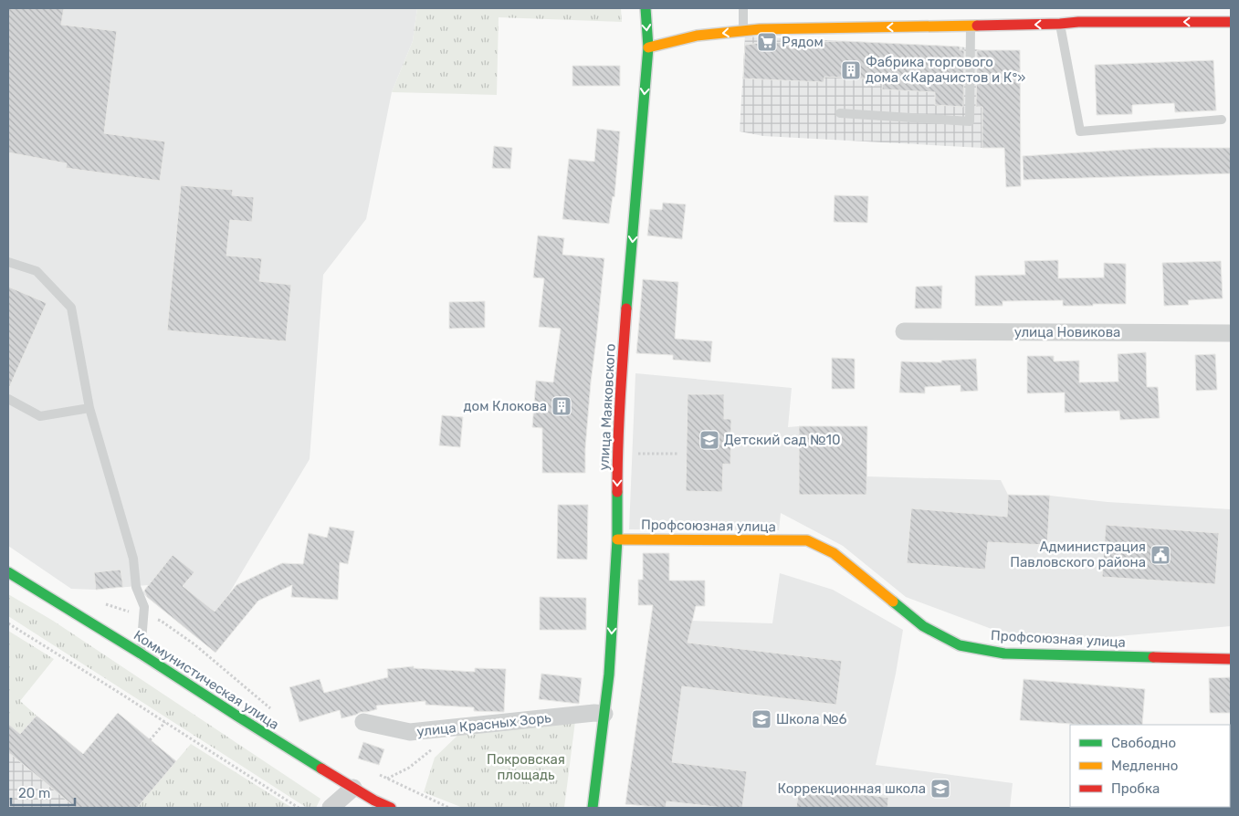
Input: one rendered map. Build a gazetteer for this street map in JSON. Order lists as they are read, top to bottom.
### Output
{
  "streets": {
    "street": [
      "улица Новикова",
      "улица Маяковского",
      "Профсоюзная улица",
      "Коммунистическая улица",
      "улица Красных Зорь"
    ]
  },
  "crossings": [
    ["улица Маяковского", "Профсоюзная улица"],
    ["улица Маяковского", "улица Красных Зорь"]
  ],
  "one_way": ["улица Маяковского"],
  "parks": ["Покровская площадь"],
  "places": {
    "supermarket": ["Рядом"],
    "building": ["Фабрика торгового дома «Карачистов и К°»", "дом Клокова"],
    "school or university": ["Детский сад №10", "Школа №6", "Коррекционная школа"],
    "public building": ["Администрация Павловского района"]
  },
  "legend": ["Свободно", "Медленно", "Пробка"],
  "scale_bar": "20 m"
}
